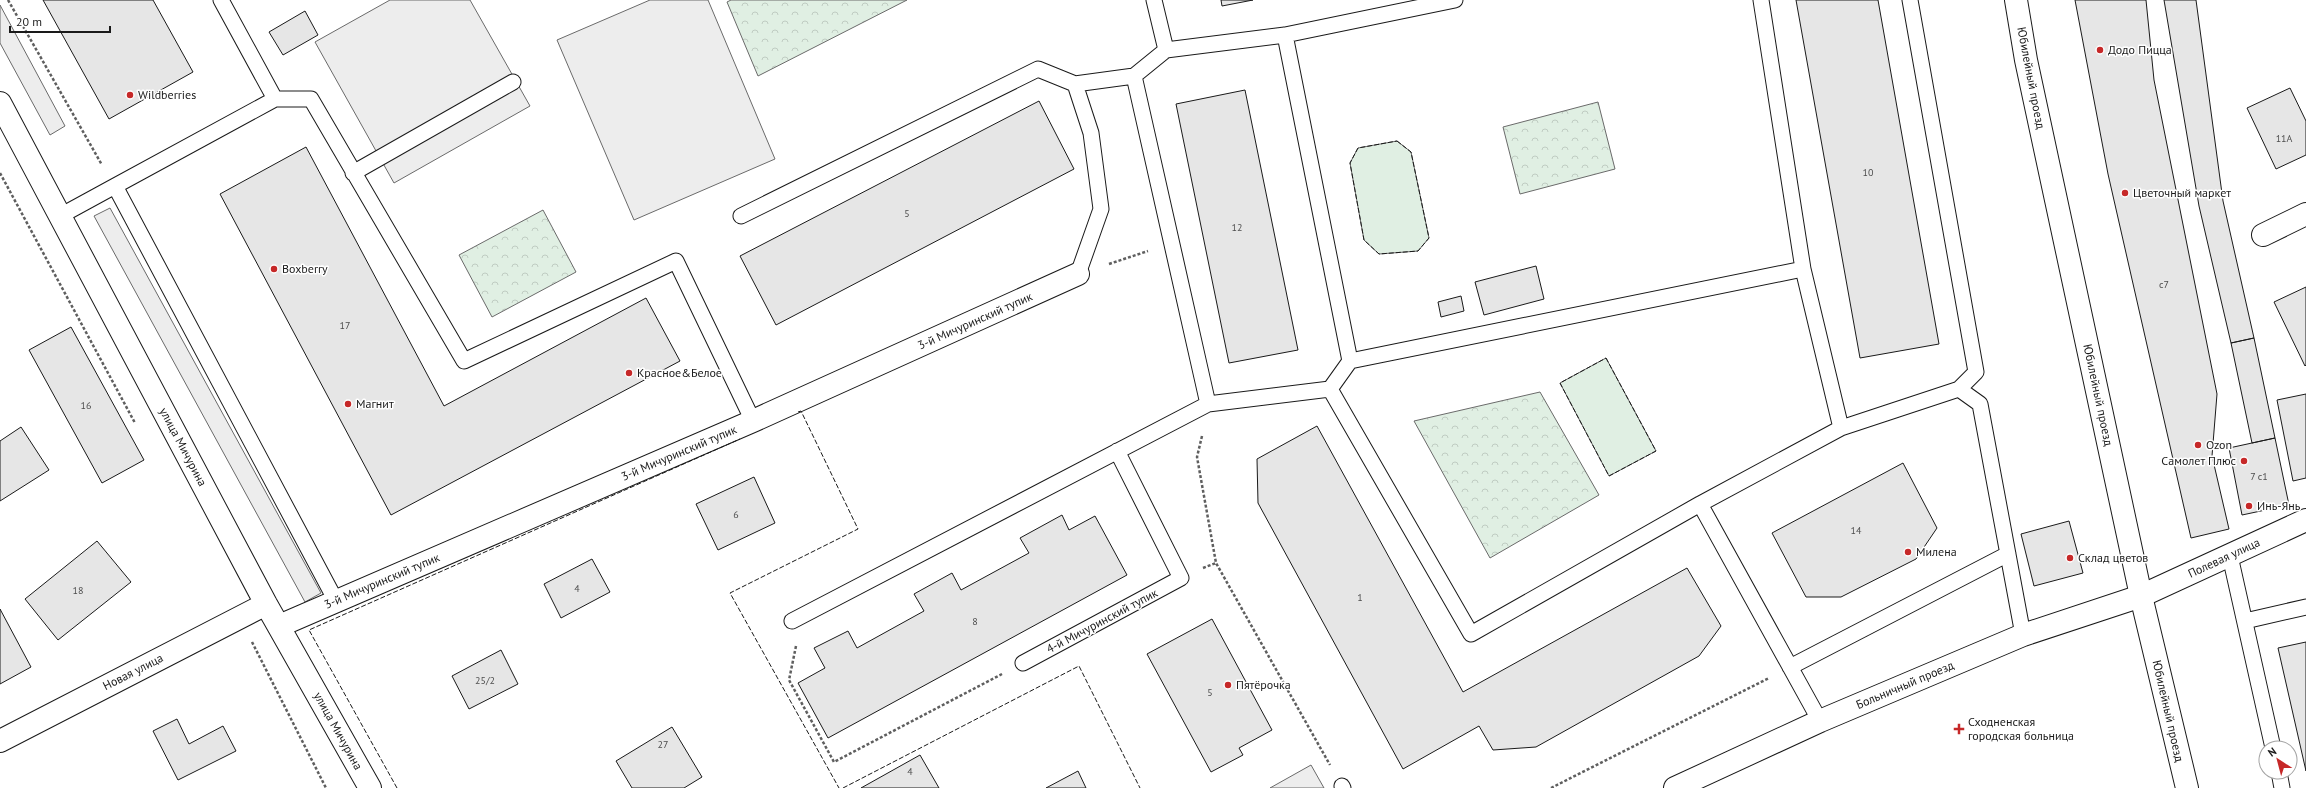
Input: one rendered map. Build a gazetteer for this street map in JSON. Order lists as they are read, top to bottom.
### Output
{
  "streets": {
    "street": [
      "Юбилейный проезд",
      "3-й Мичуринский тупик",
      "улица Мичурина",
      "Полевая улица",
      "Новая улица",
      "Больничный проезд"
    ],
    "lane": ["4-й Мичуринский тупик"]
  },
  "crossings": [
    ["Юбилейный проезд", "Полевая улица"],
    ["Юбилейный проезд", "Больничный проезд"],
    ["3-й Мичуринский тупик", "улица Мичурина"],
    ["улица Мичурина", "Новая улица"],
    ["Полевая улица", "Больничный проезд"]
  ],
  "places": {
    "other": [
      "Додо Пицца",
      "Wildberries",
      "Цветочный маркет",
      "Boxberry",
      "Красное&Белое",
      "Магнит",
      "Ozon",
      "Самолет Плюс",
      "Инь-Янь",
      "Милена",
      "Склад цветов",
      "Пятёрочка"
    ],
    "health": ["Сходненская городская больница"]
  },
  "house_numbers": [
    "11А",
    "10",
    "5",
    "12",
    "с7",
    "17",
    "16",
    "7 с1",
    "6",
    "14",
    "4",
    "18",
    "1",
    "8",
    "25/2",
    "5",
    "27",
    "4"
  ],
  "scale_bar": "20 m",
  "north": "top left"
}
